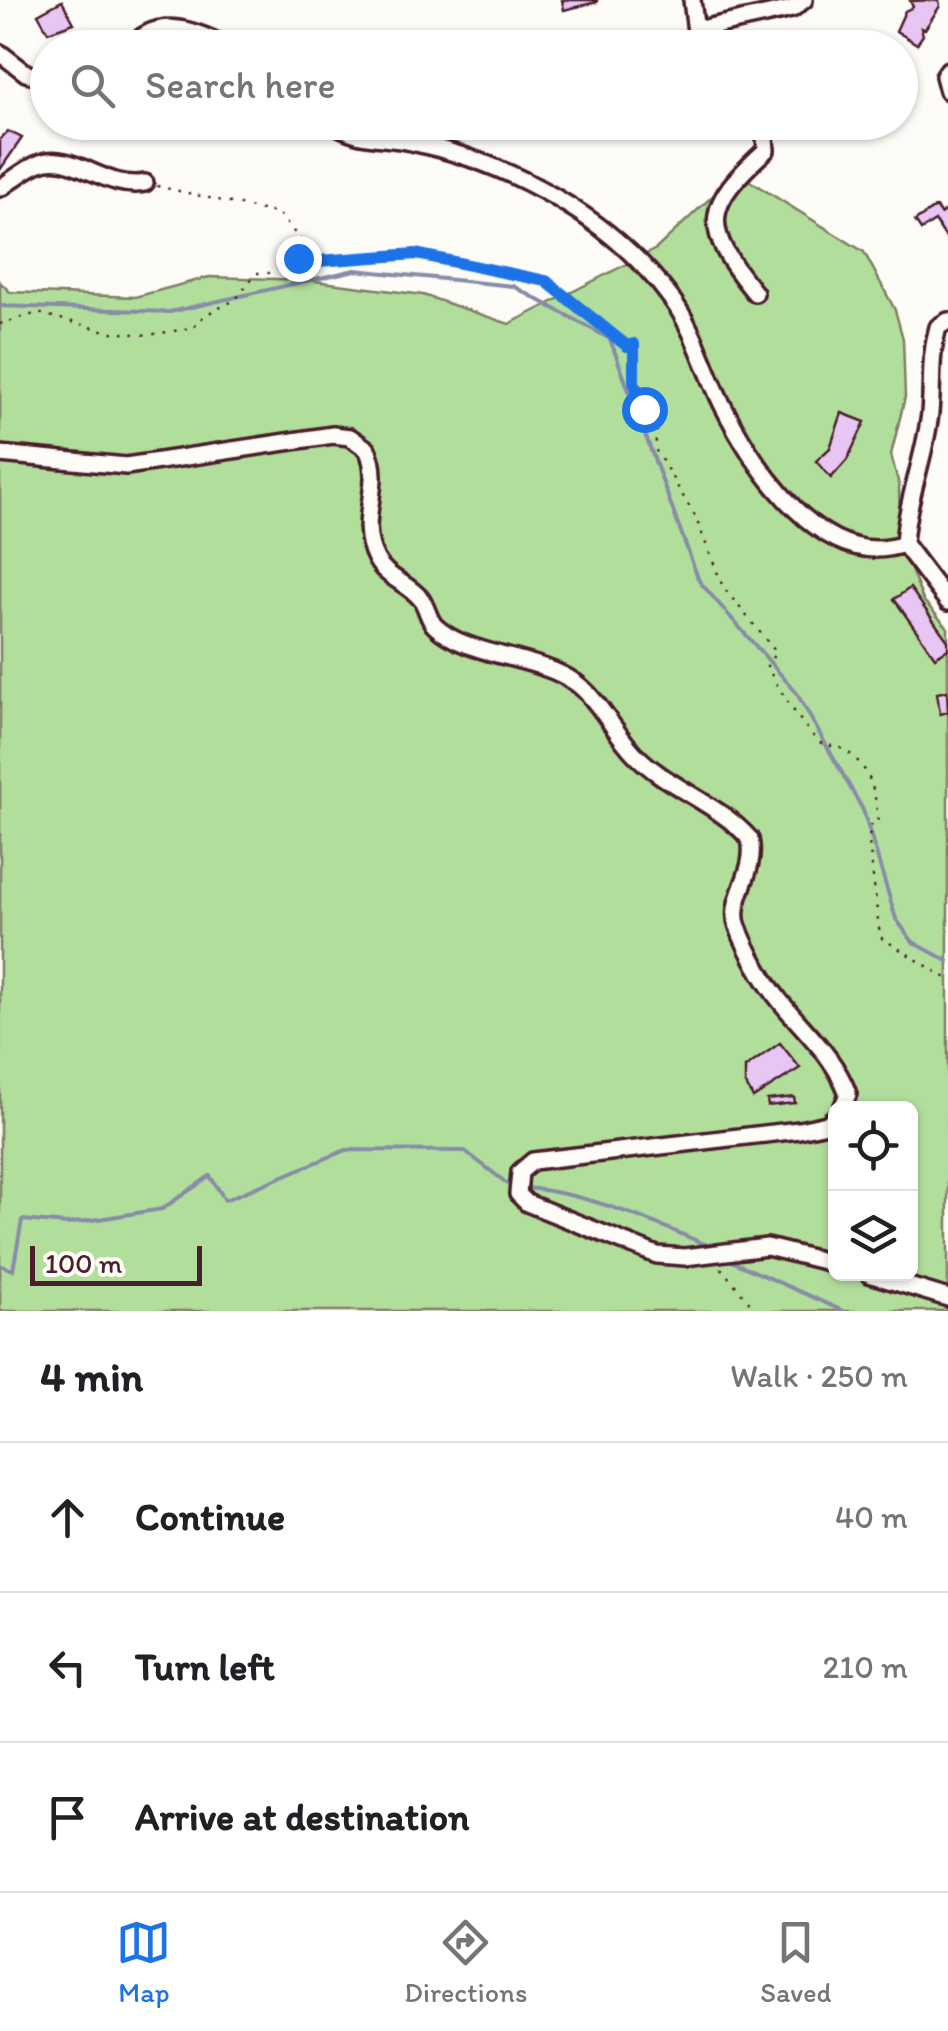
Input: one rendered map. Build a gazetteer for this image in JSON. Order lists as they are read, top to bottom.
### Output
{
  "scale_bar": "100 m",
  "page": {
    "search": "Search here",
    "scale": "100 m",
    "heading": ["4 min", "Walk · 250 m"],
    "list": [
      ["Continue", "40 m"],
      ["Turn left", "210 m"],
      "Arrive at destination"
    ],
    "nav": ["Map", "Directions", "Saved"]
  }
}
